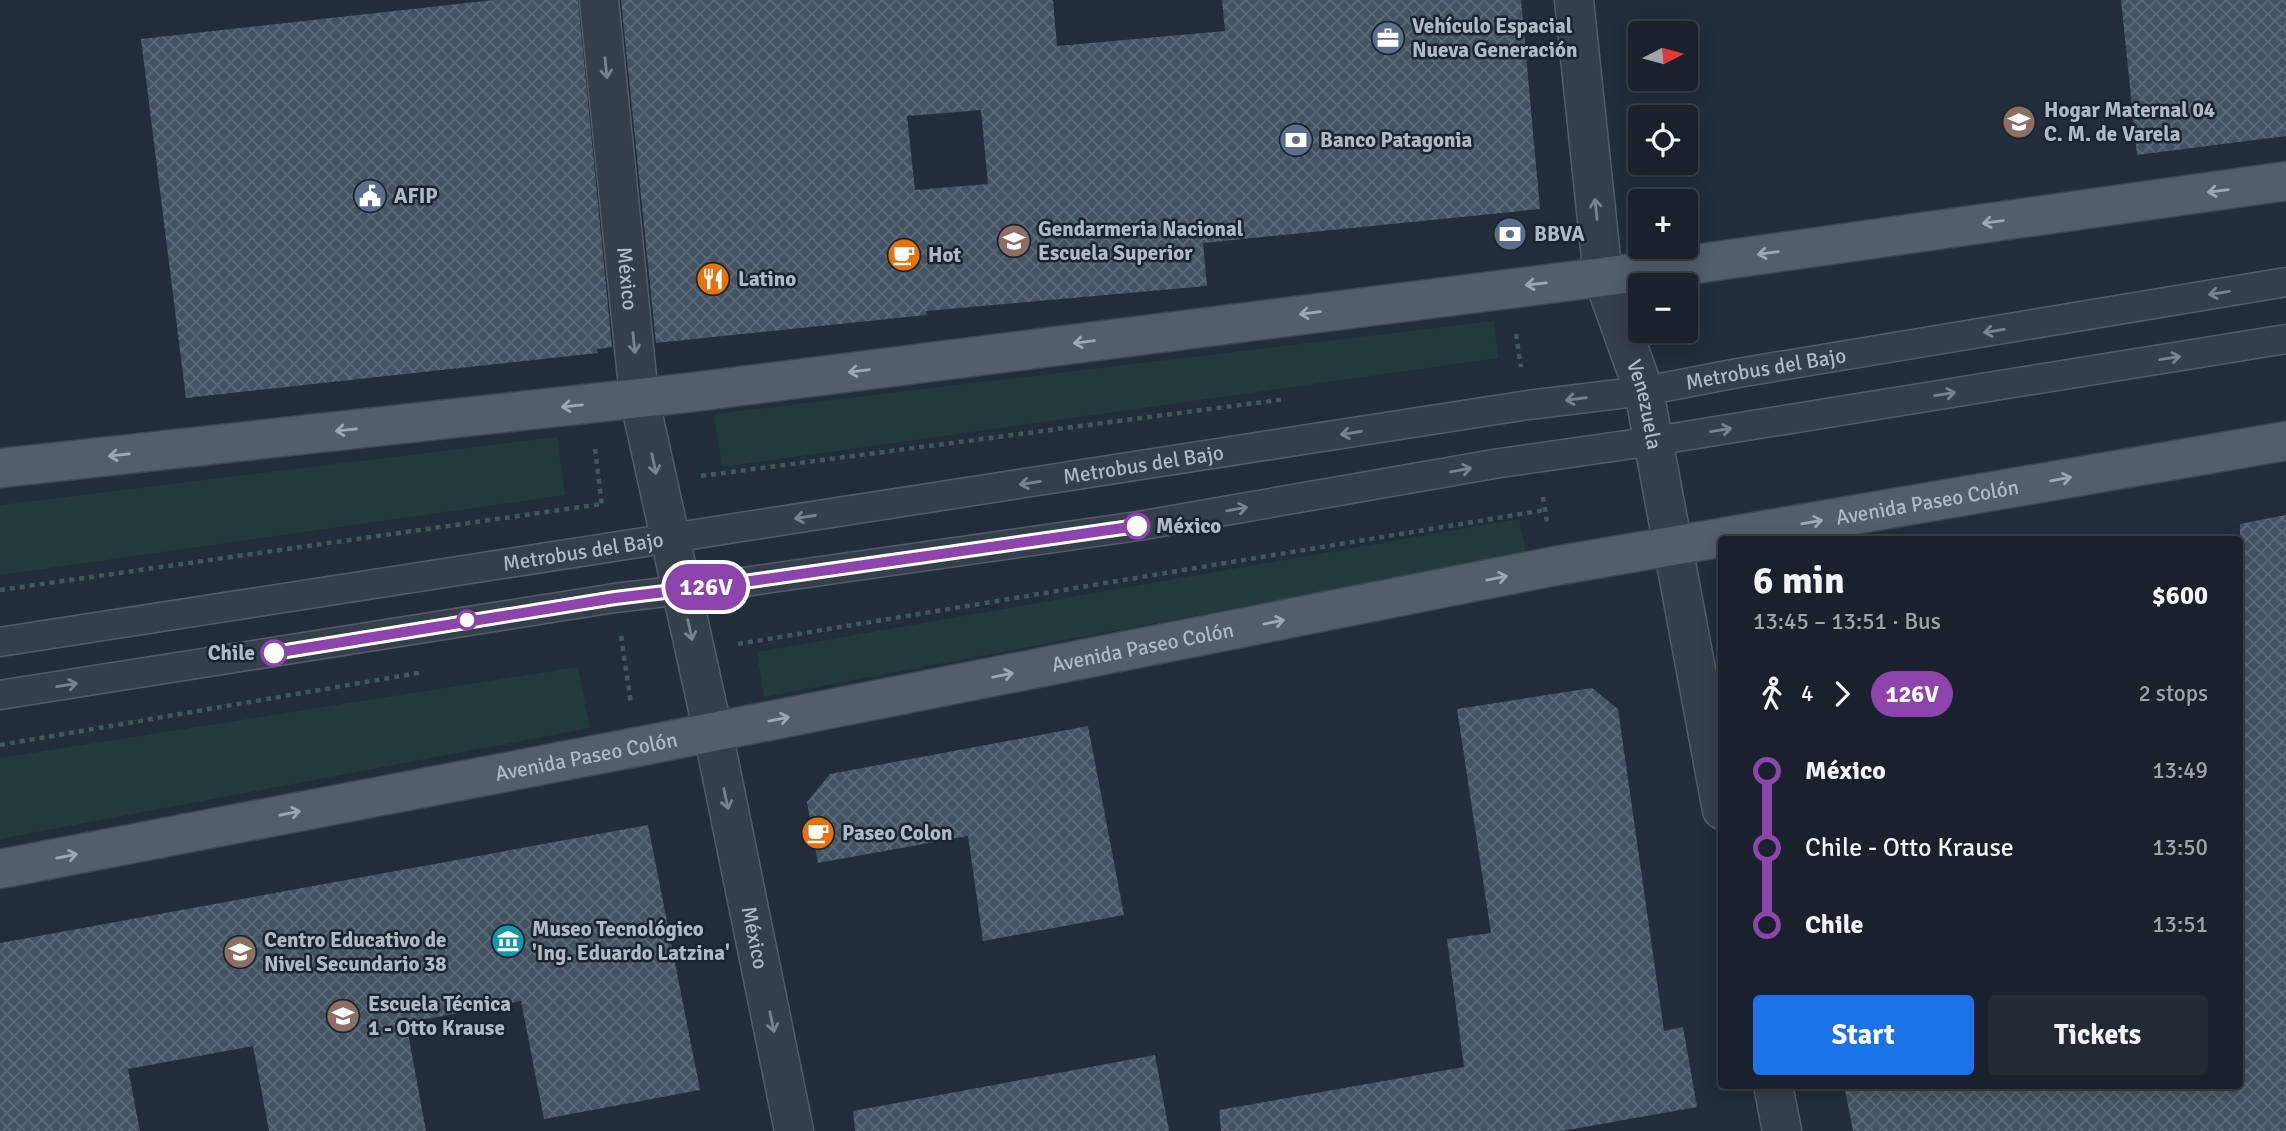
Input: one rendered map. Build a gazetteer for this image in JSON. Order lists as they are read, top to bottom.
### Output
{
  "streets": {
    "main road": ["Avenida Paseo Colón"],
    "street": ["México", "Venezuela"],
    "lane": ["Metrobus del Bajo"]
  },
  "crossings": [
    ["México", "Metrobus del Bajo"],
    ["México", "Avenida Paseo Colón"],
    ["Metrobus del Bajo", "Venezuela"],
    ["Venezuela", "Avenida Paseo Colón"]
  ],
  "one_way": ["México"],
  "places": {
    "office": ["Vehículo Espacial Nueva Generación"],
    "school or university": [
      "Hogar Maternal 04 C. M. de Varela",
      "Gendarmeria Nacional Escuela Superior",
      "Centro Educativo de Nivel Secundario 38",
      "Escuela Técnica 1 - Otto Krause"
    ],
    "bank": ["Banco Patagonia", "BBVA"],
    "public building": ["AFIP"],
    "cafe": ["Hot", "Paseo Colon"],
    "restaurant": ["Latino"],
    "other": ["México", "Chile"],
    "museum": ["Museo Tecnológico 'Ing. Eduardo Latzina'"]
  },
  "lines": ["bus line 126V"],
  "north": "right",
  "page": {
    "on_map": "126V",
    "map_buttons": ["+", "−"],
    "heading": ["6 min", "13:45 – 13:51 · Bus", "$600"],
    "legs": ["4", "126V", "2 stops"],
    "list": [
      {
        "name": "México",
        "value": "13:49"
      },
      {
        "name": "Chile - Otto Krause",
        "value": "13:50"
      },
      {
        "name": "Chile",
        "value": "13:51"
      }
    ],
    "buttons": ["Start", "Tickets"]
  }
}
